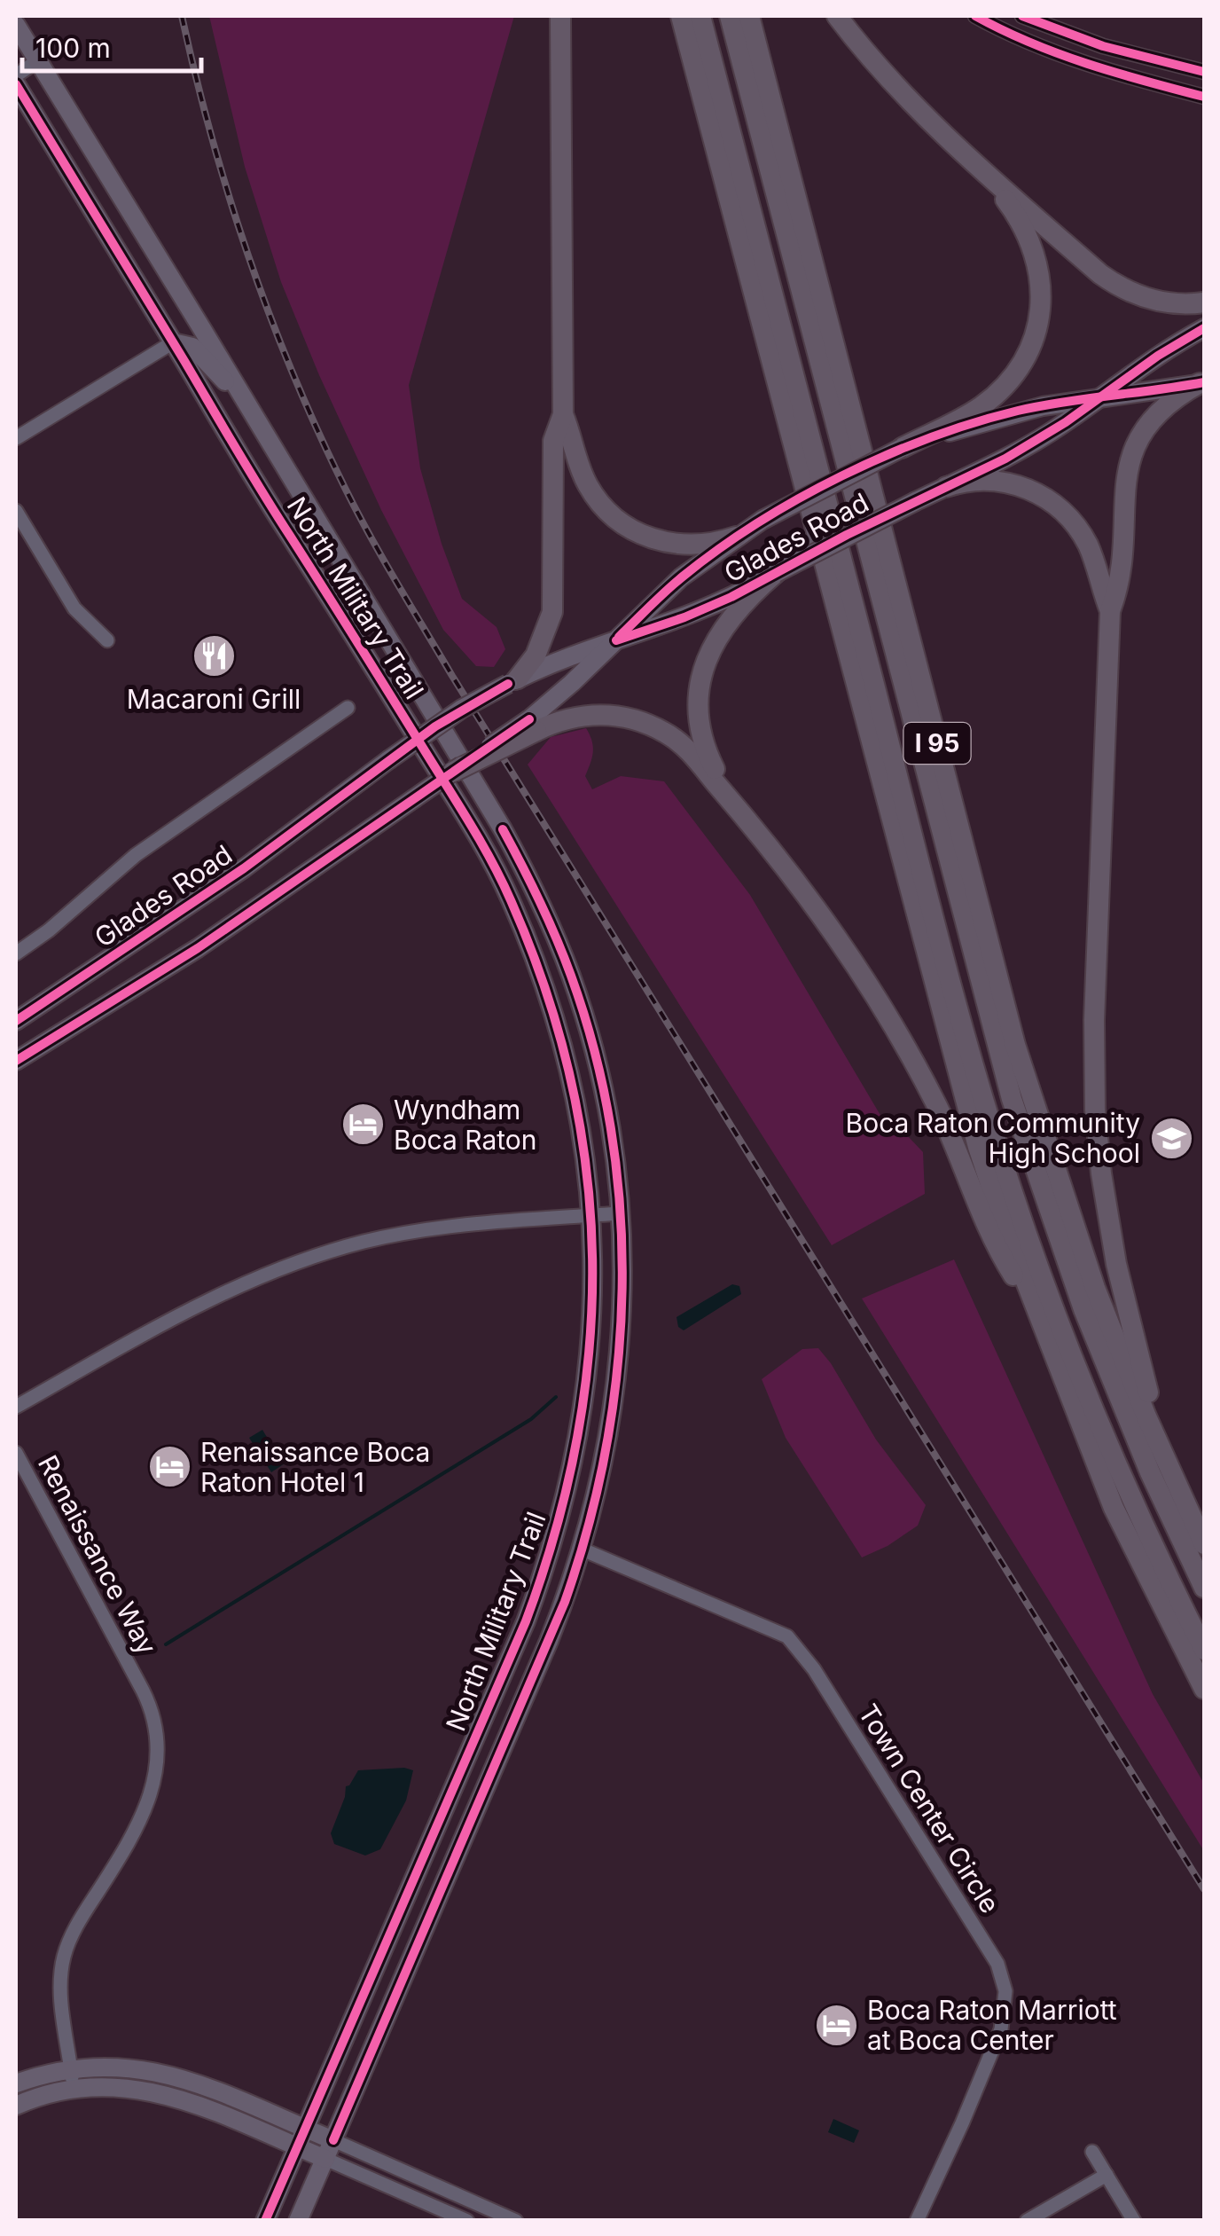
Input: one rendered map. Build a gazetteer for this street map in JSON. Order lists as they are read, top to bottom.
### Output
{
  "streets": {
    "highway": ["I 95"],
    "main road": ["Glades Road", "North Military Trail"],
    "street": ["Renaissance Way", "Town Center Circle"]
  },
  "crossings": [
    ["North Military Trail", "Town Center Circle"]
  ],
  "places": {
    "restaurant": ["Macaroni Grill"],
    "hotel": ["Wyndham Boca Raton", "Renaissance Boca Raton Hotel 1", "Boca Raton Marriott at Boca Center"],
    "school or university": ["Boca Raton Community High School"]
  },
  "scale_bar": "100 m"
}
